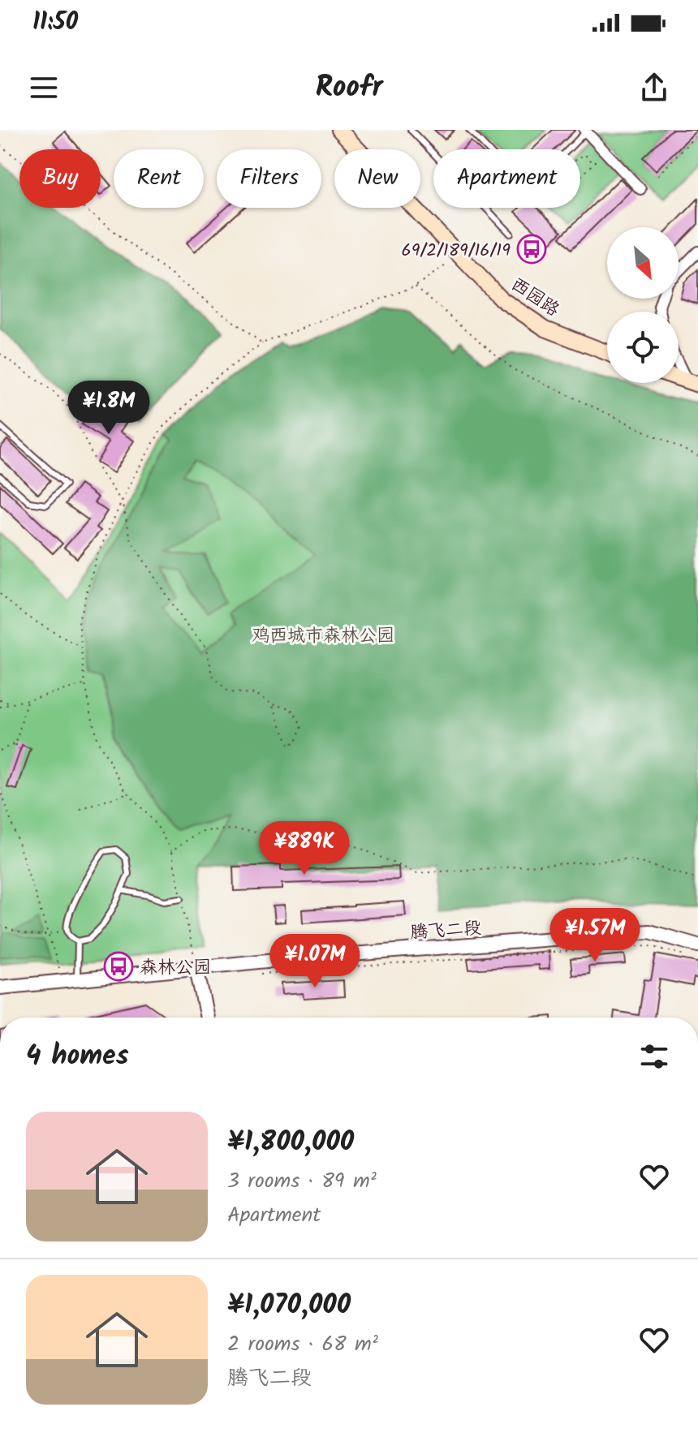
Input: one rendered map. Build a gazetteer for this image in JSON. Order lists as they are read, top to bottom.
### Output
{
  "streets": {
    "main road": ["西园路"],
    "street": ["腾飞二段"]
  },
  "parks": ["鸡西城市森林公园"],
  "places": {
    "bus stop": ["69/2/189/16/19", "森林公园"]
  },
  "north": "bottom right",
  "page": {
    "status": "11:50",
    "header": "Roofr",
    "chip": [
      "Buy",
      "Rent",
      "Filters",
      "New",
      "Apartment"
    ],
    "price": [
      "¥1.8M",
      "¥889K",
      "¥1.57M",
      "¥1.07M"
    ],
    "heading": "4 homes",
    "list": [
      {
        "name": "¥1,800,000",
        "note": "3 rooms · 89 m² · Apartment"
      },
      {
        "name": "¥1,070,000",
        "note": "2 rooms · 68 m² · 腾飞二段"
      }
    ]
  }
}
